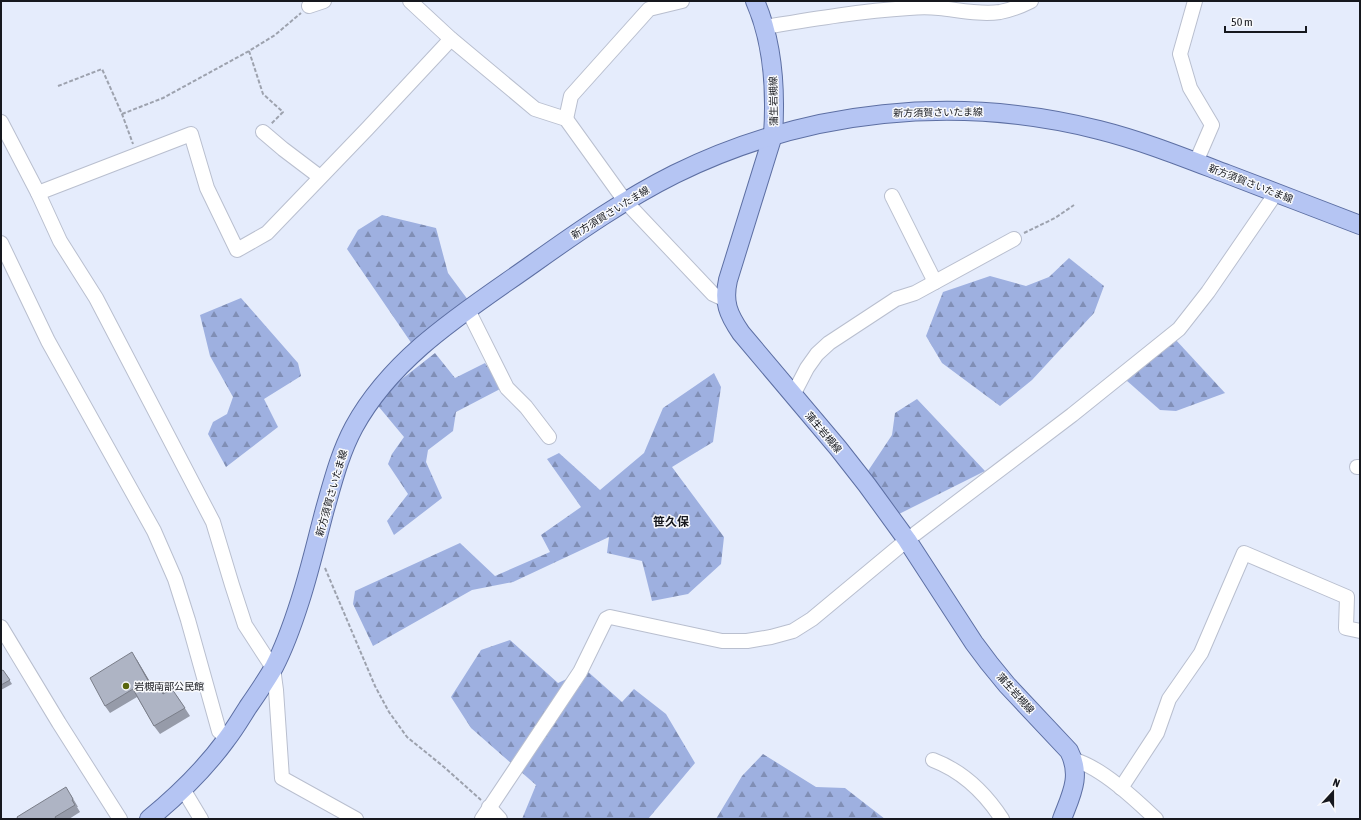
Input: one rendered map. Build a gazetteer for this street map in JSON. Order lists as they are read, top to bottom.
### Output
{
  "streets": {
    "main road": ["蒲生岩槻線", "新方須賀さいたま線"]
  },
  "crossings": [
    ["蒲生岩槻線", "新方須賀さいたま線"]
  ],
  "districts": ["笹久保"],
  "places": ["岩槻南部公民館"],
  "scale_bar": "50 m",
  "north": "top"
}
